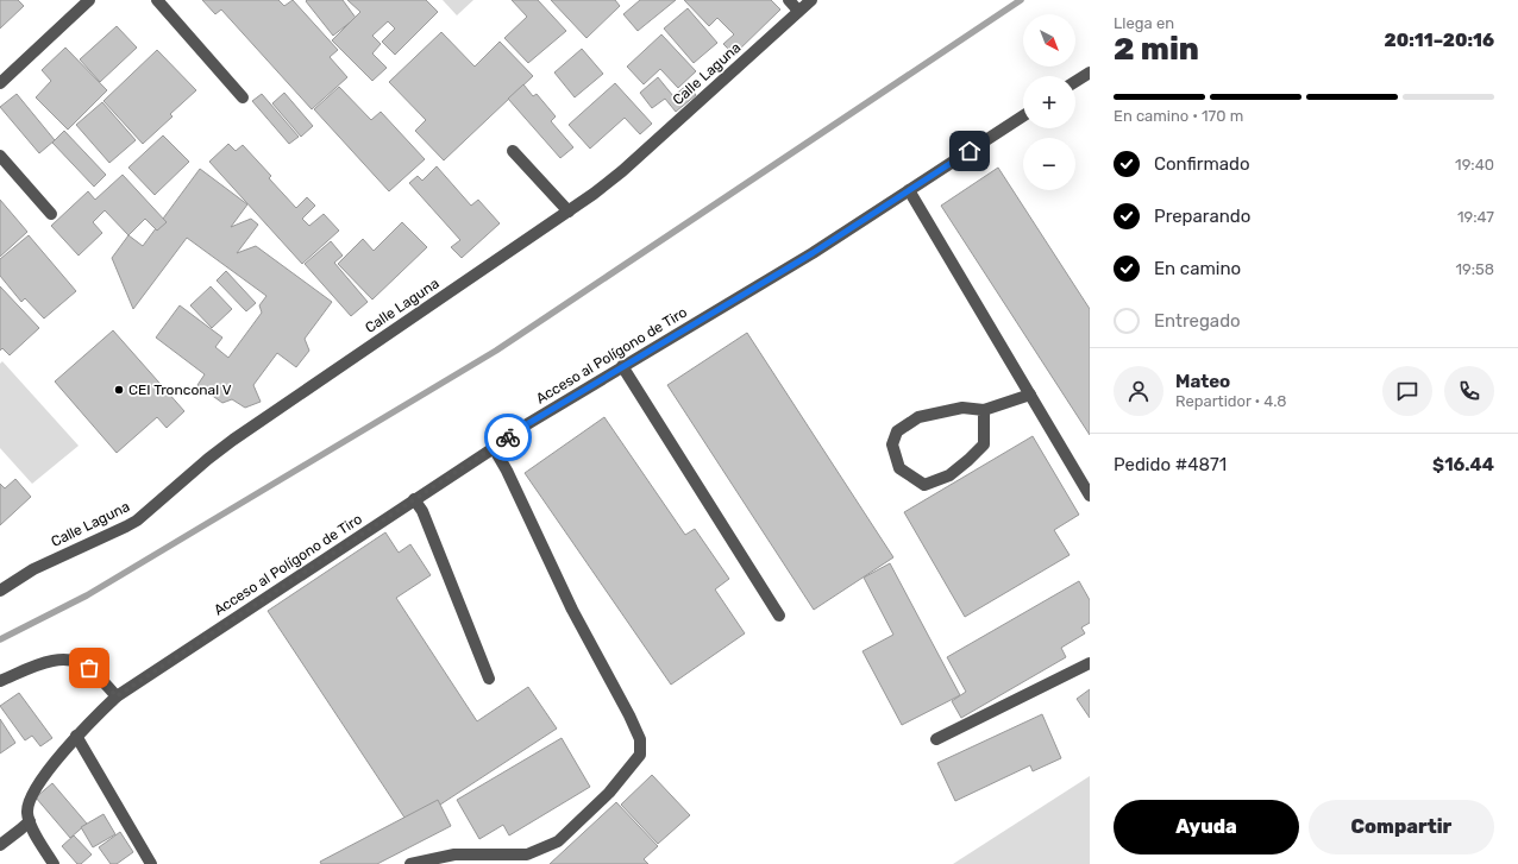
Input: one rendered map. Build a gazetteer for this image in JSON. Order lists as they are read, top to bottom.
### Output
{
  "streets": {
    "street": ["Calle Laguna", "Acceso al Polígono de Tiro"]
  },
  "places": ["CEI Tronconal V"],
  "north": "bottom right",
  "page": {
    "heading": ["2 min", "Llega en", "20:11–20:16"],
    "panel": [
      "Mateo",
      "Repartidor · 4.8",
      "Pedido #4871",
      "$16.44"
    ],
    "map_buttons": ["+", "−"],
    "bar": "En camino · 170 m",
    "list": [
      ["Confirmado", "19:40"],
      ["Preparando", "19:47"],
      ["En camino", "19:58"],
      "Entregado"
    ],
    "buttons": ["Ayuda", "Compartir"]
  }
}
